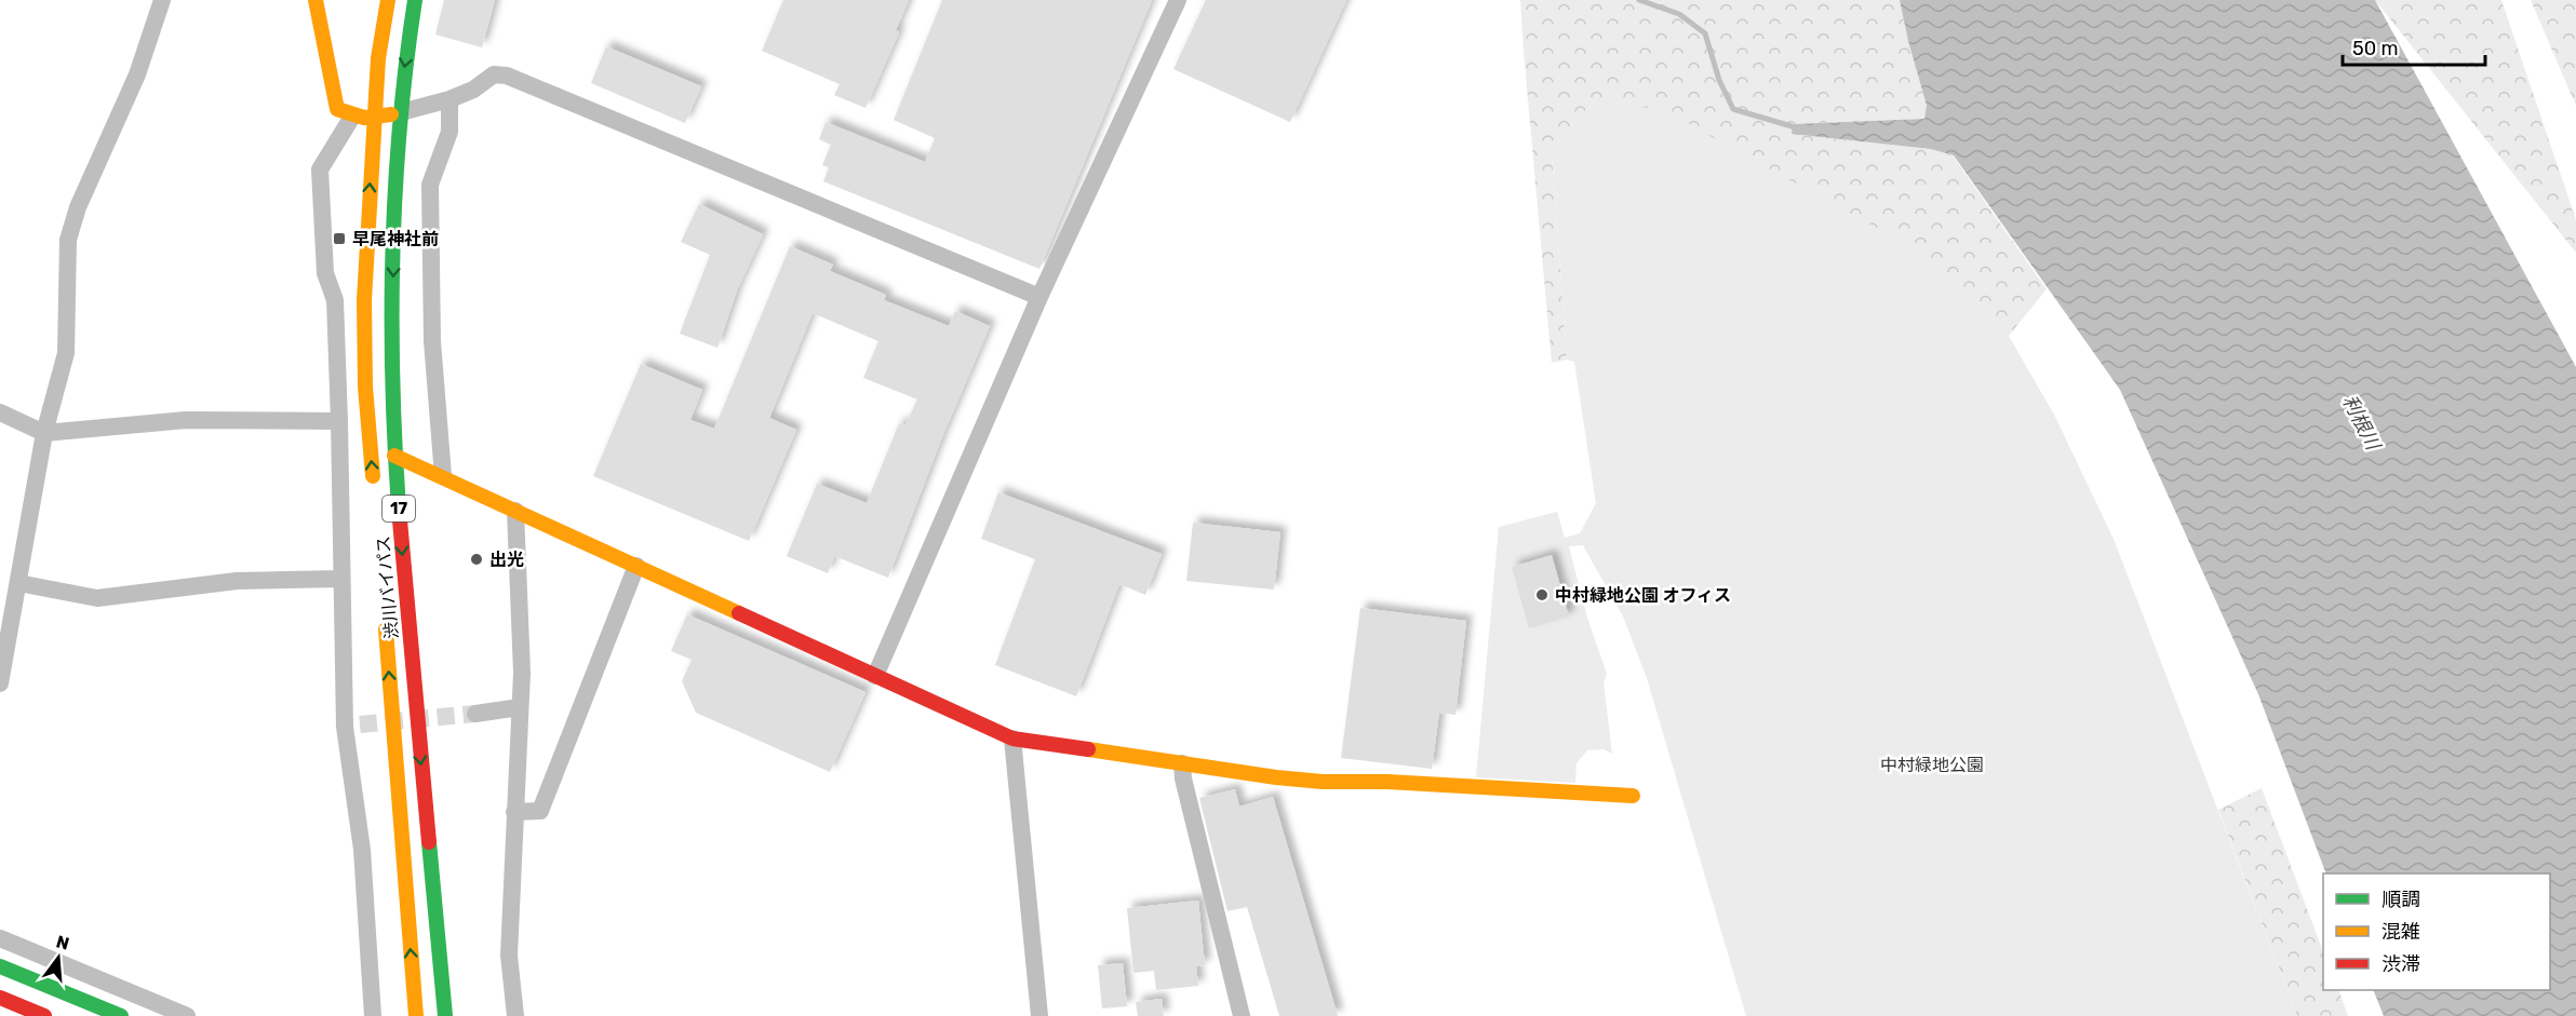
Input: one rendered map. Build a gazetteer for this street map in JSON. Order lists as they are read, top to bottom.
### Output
{
  "streets": {
    "main road": ["17", "渋川バイパス"]
  },
  "water": ["利根川"],
  "parks": ["中村緑地公園"],
  "places": {
    "transit": ["早尾神社前"],
    "other": ["出光", "中村緑地公園 オフィス"]
  },
  "legend": ["順調", "混雑", "渋滞"],
  "scale_bar": "50 m",
  "north": "top"
}
